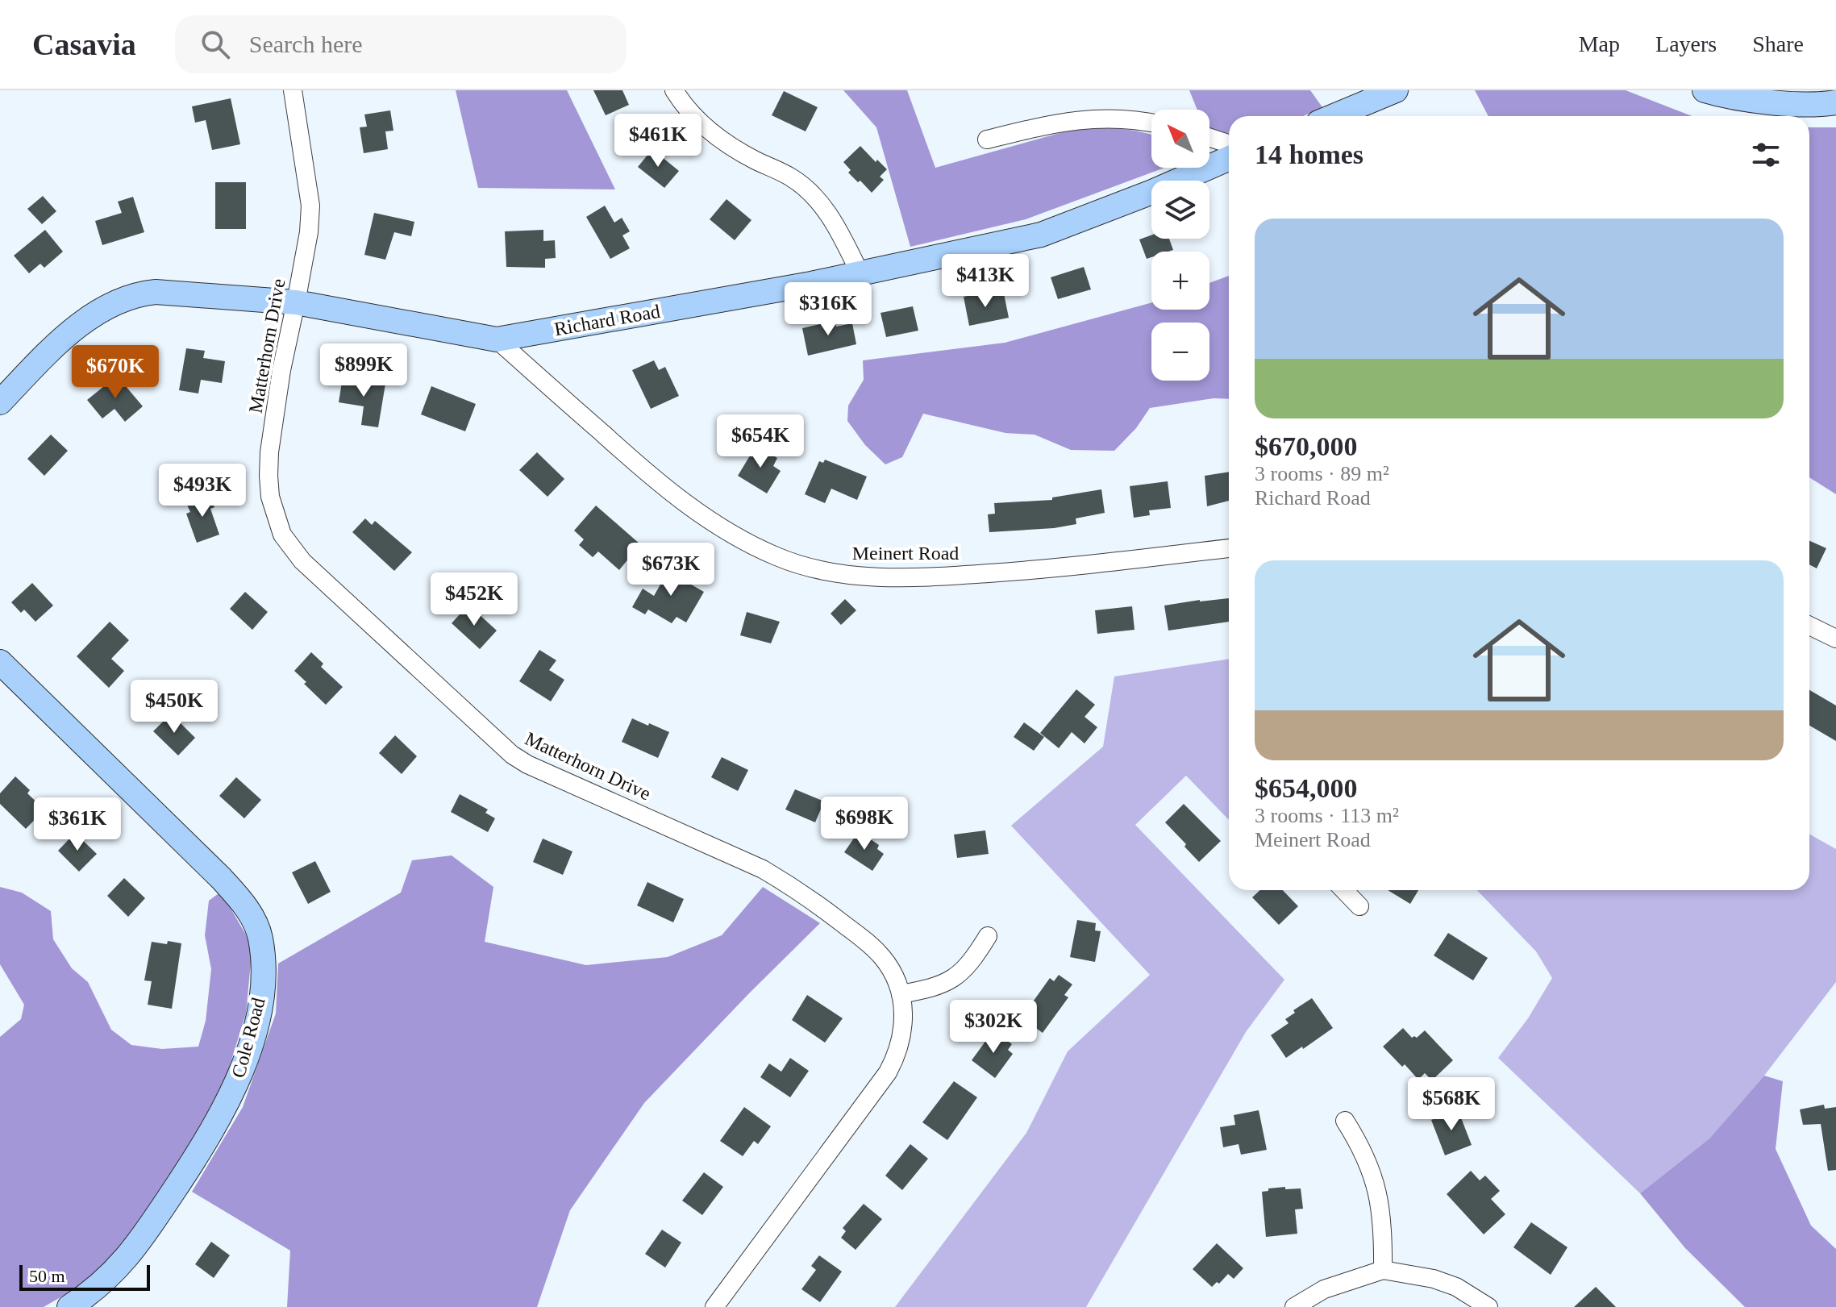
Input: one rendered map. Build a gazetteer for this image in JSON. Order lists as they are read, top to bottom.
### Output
{
  "streets": {
    "street": [
      "Richard Road",
      "Matterhorn Drive",
      "Meinert Road",
      "Cole Road"
    ]
  },
  "crossings": [
    ["Richard Road", "Matterhorn Drive"],
    ["Richard Road", "Meinert Road"]
  ],
  "scale_bar": "50 m",
  "north": "top left",
  "page": {
    "header": "Casavia",
    "search": "Search here",
    "nav": ["Map", "Layers", "Share"],
    "map_buttons": ["+", "−"],
    "price": [
      "$461K",
      "$413K",
      "$316K",
      "$899K",
      "$670K",
      "$654K",
      "$493K",
      "$673K",
      "$452K",
      "$450K",
      "$698K",
      "$361K",
      "$302K",
      "$568K"
    ],
    "heading": "14 homes",
    "list": [
      {
        "name": "$670,000",
        "note": "3 rooms · 89 m² · Richard Road"
      },
      {
        "name": "$654,000",
        "note": "3 rooms · 113 m² · Meinert Road"
      }
    ],
    "scale": "50 m"
  }
}
